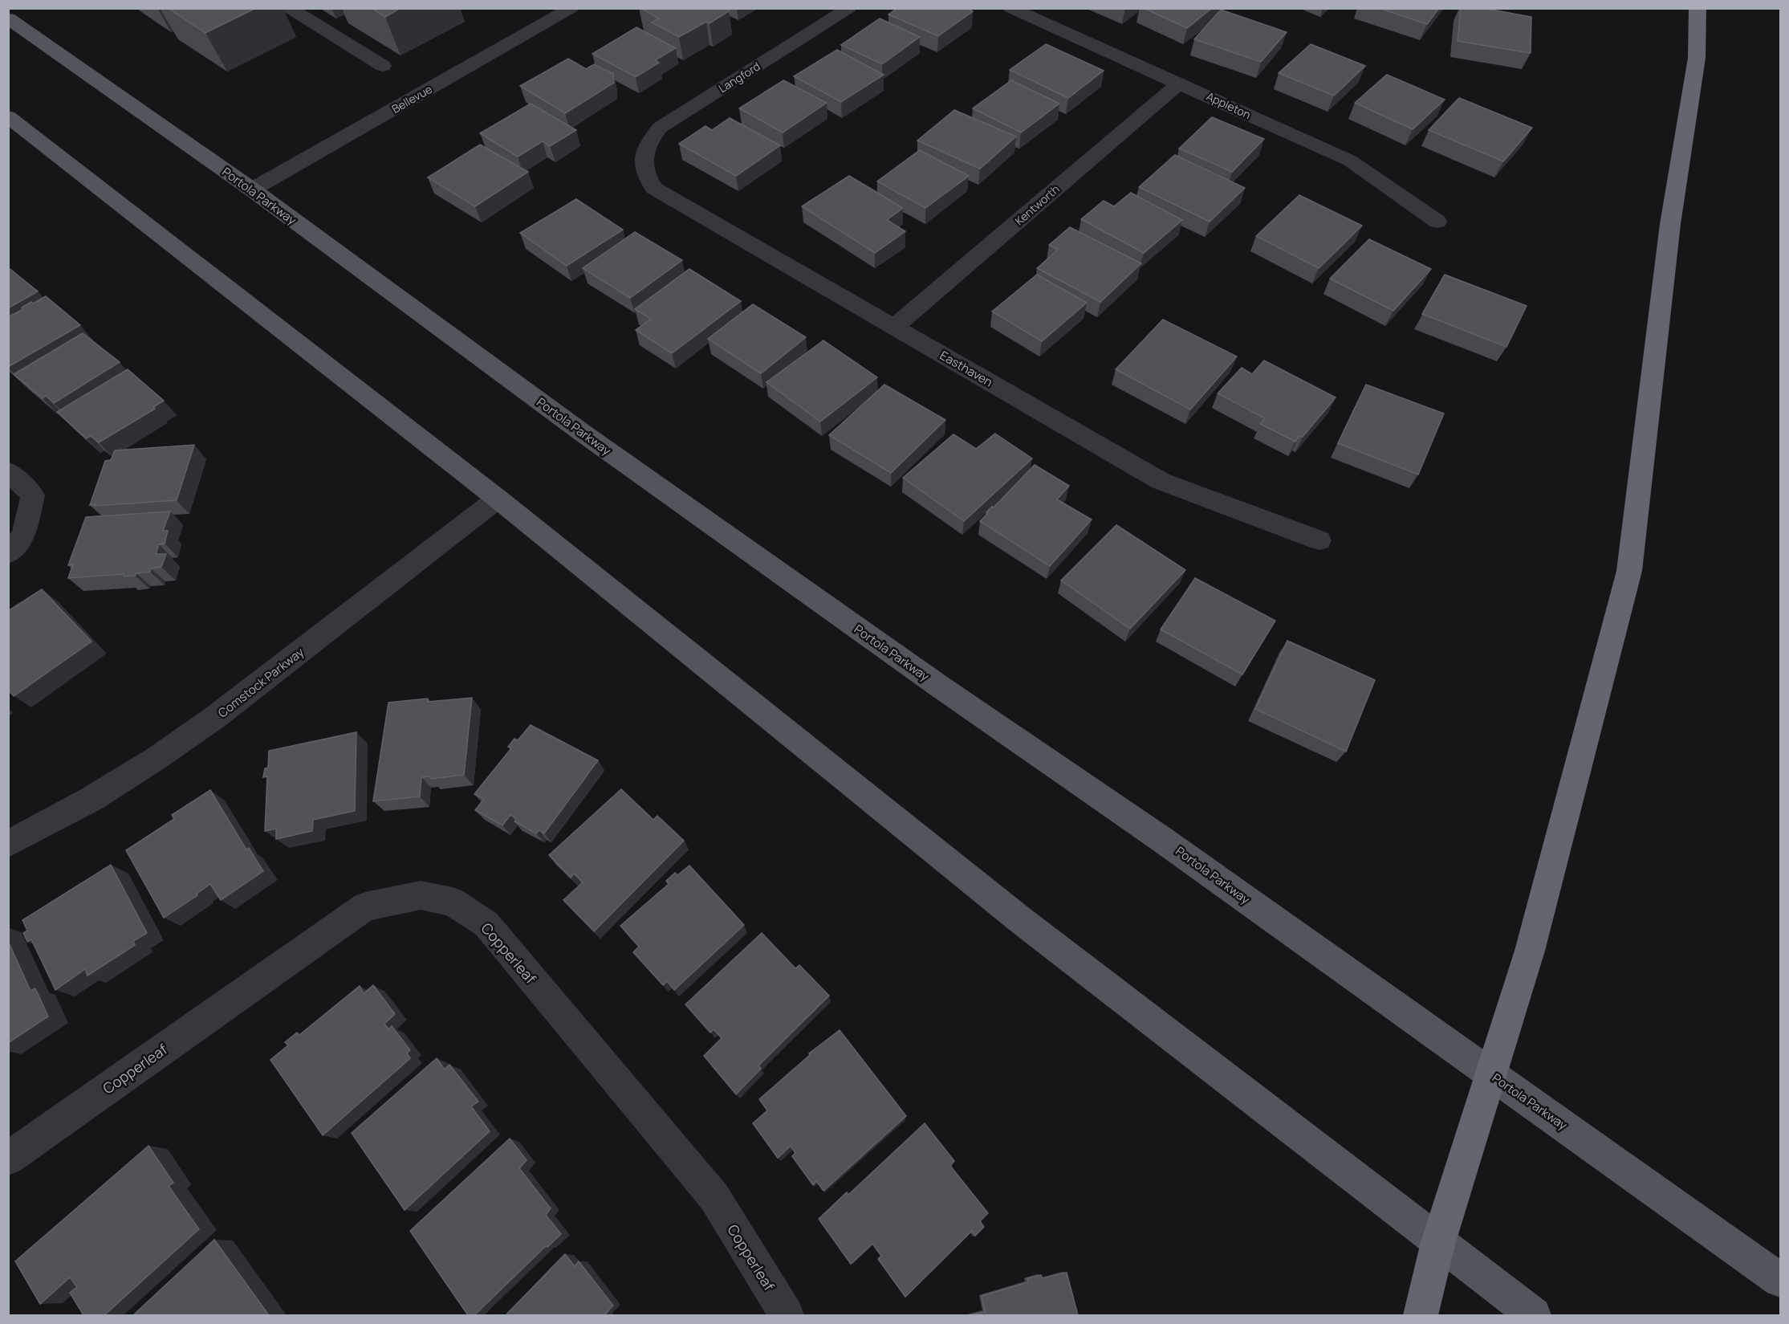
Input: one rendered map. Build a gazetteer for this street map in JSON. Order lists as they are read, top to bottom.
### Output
{
  "streets": {
    "main road": ["Portola Parkway"],
    "street": [
      "Langford",
      "Bellevue",
      "Appleton",
      "Kentworth",
      "Easthaven",
      "Comstock Parkway",
      "Copperleaf"
    ]
  },
  "crossings": [
    ["Langford", "Easthaven"],
    ["Bellevue", "Portola Parkway"],
    ["Appleton", "Kentworth"],
    ["Kentworth", "Easthaven"]
  ]
}
